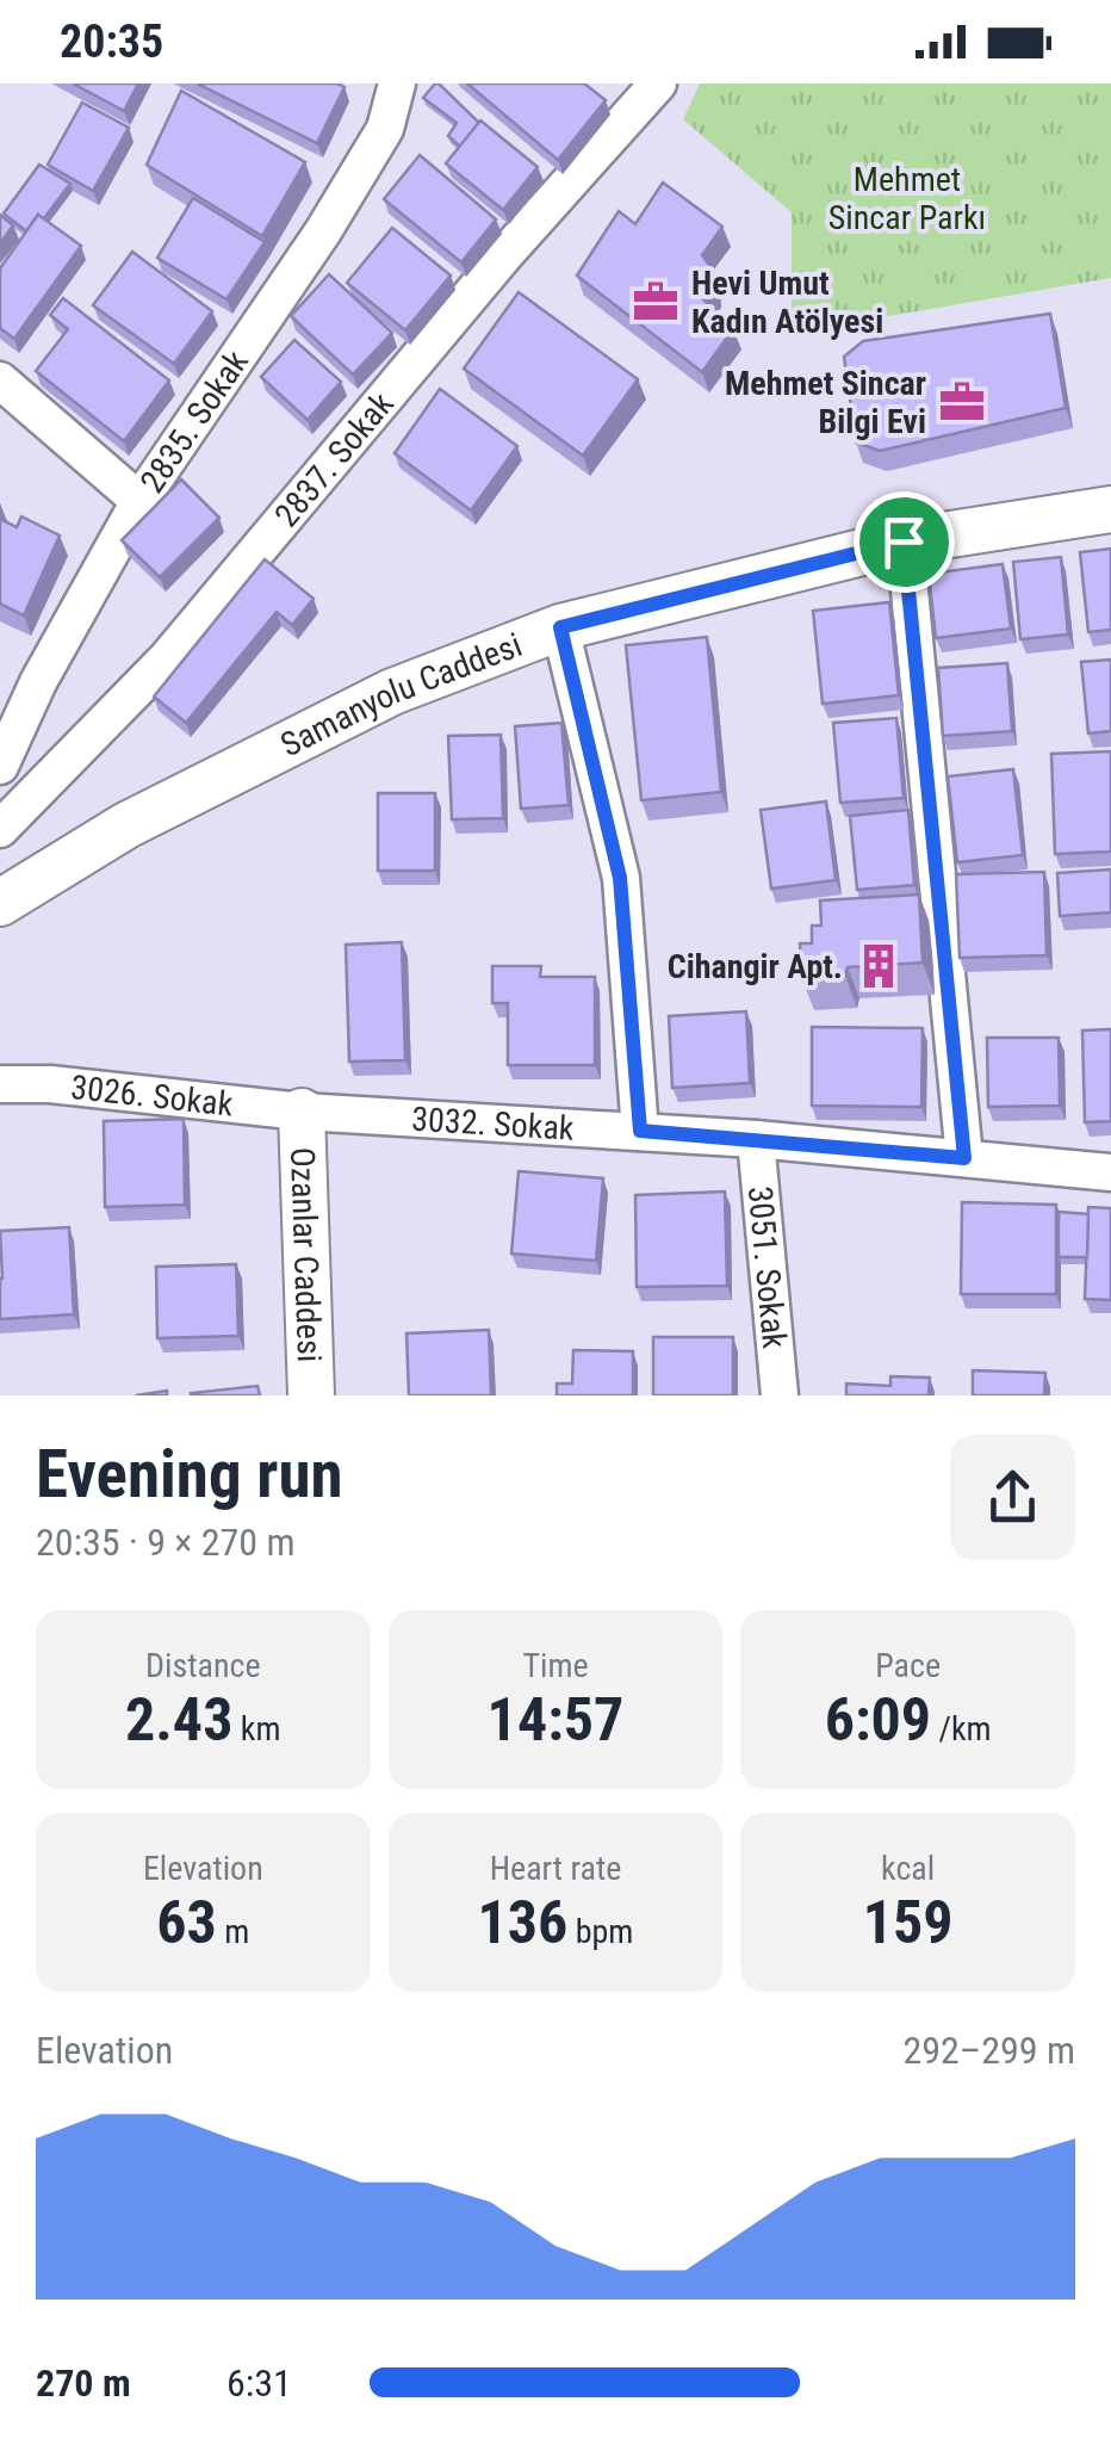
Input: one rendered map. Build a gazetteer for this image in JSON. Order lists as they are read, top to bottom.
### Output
{
  "streets": {
    "street": [
      "2835. Sokak",
      "2837. Sokak",
      "Samanyolu Caddesi",
      "3026. Sokak",
      "3032. Sokak",
      "Ozanlar Caddesi",
      "3051. Sokak"
    ]
  },
  "crossings": [
    ["3026. Sokak", "3032. Sokak"],
    ["3026. Sokak", "Ozanlar Caddesi"],
    ["3032. Sokak", "Ozanlar Caddesi"],
    ["3032. Sokak", "3051. Sokak"]
  ],
  "parks": ["Mehmet Sincar Parkı"],
  "places": {
    "office": ["Hevi Umut Kadın Atölyesi", "Mehmet Sincar Bilgi Evi"],
    "building": ["Cihangir Apt."]
  },
  "page": {
    "status": "20:35",
    "heading": ["Evening run", "20:35 · 9 × 270 m"],
    "stats": [
      ["Distance", "2.43 km"],
      ["Time", "14:57"],
      ["Pace", "6:09 /km"],
      ["Elevation", "63 m"],
      ["Heart rate", "136 bpm"],
      ["kcal", "159"]
    ],
    "chart": ["Elevation", "292–299 m"],
    "list": [
      {
        "name": "270 m",
        "note": "6:31"
      }
    ]
  }
}
